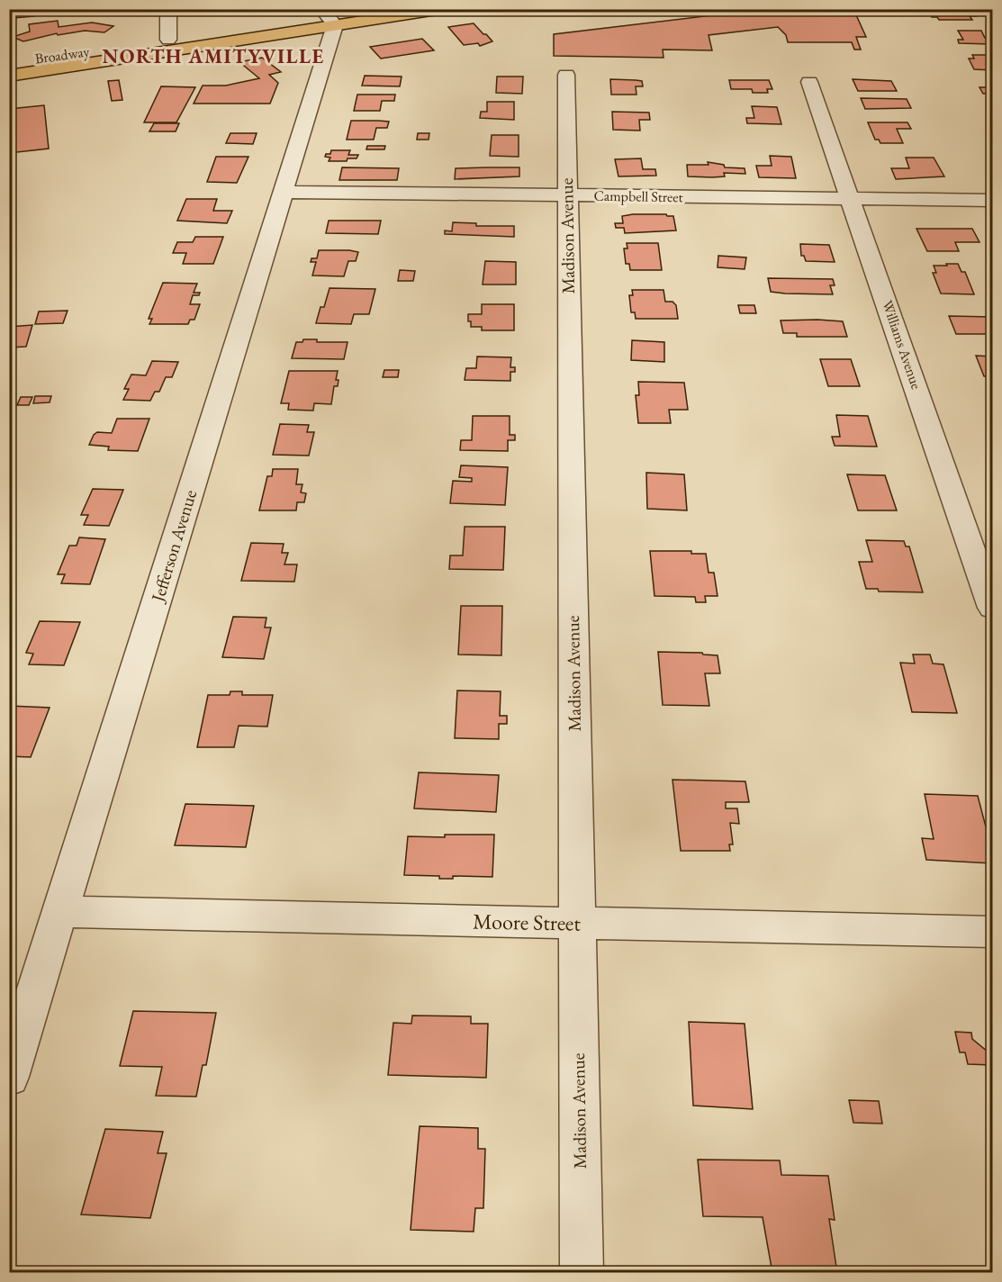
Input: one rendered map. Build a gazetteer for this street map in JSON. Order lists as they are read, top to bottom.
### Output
{
  "streets": {
    "main road": ["Broadway"],
    "street": [
      "Campbell Street",
      "Madison Avenue",
      "Williams Avenue",
      "Jefferson Avenue",
      "Moore Street"
    ]
  },
  "crossings": [
    ["Broadway", "Jefferson Avenue"],
    ["Campbell Street", "Madison Avenue"],
    ["Campbell Street", "Williams Avenue"],
    ["Campbell Street", "Jefferson Avenue"],
    ["Madison Avenue", "Moore Street"],
    ["Jefferson Avenue", "Moore Street"]
  ],
  "districts": ["NORTH AMITYVILLE"]
}
